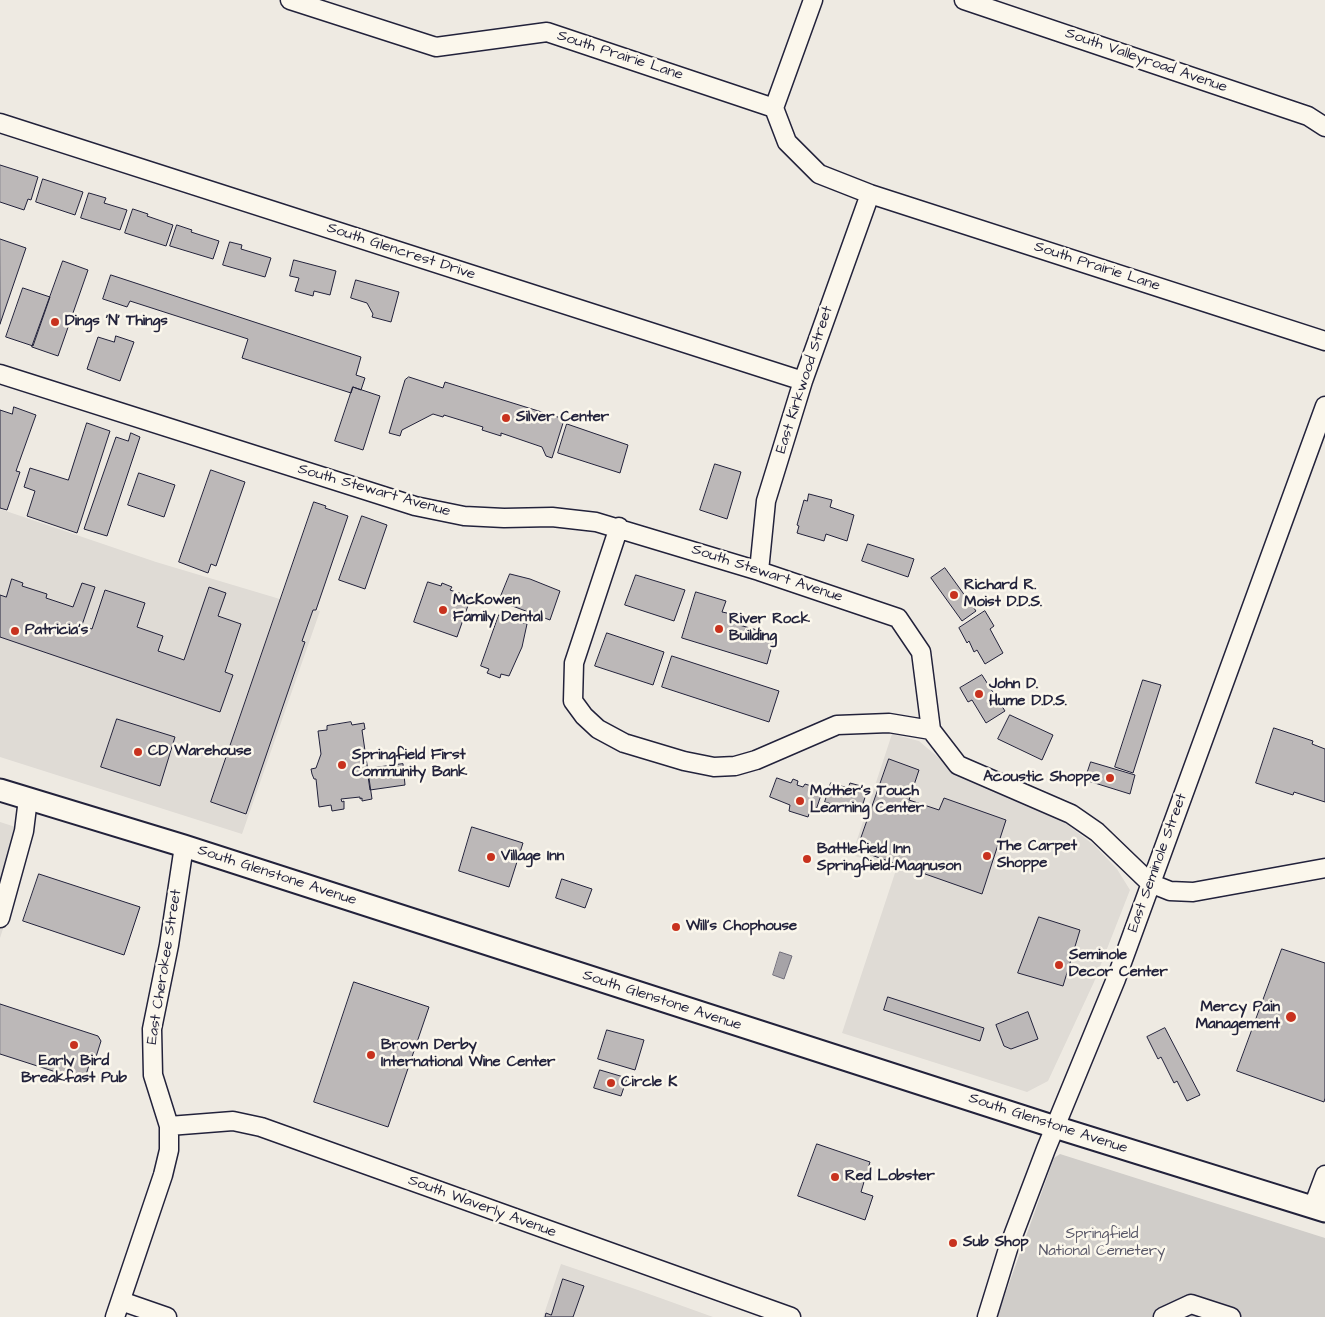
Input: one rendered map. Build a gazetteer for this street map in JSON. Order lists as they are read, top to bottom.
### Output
{
  "streets": {
    "main road": ["South Glenstone Avenue"],
    "street": [
      "South Prairie Lane",
      "South Valleyroad Avenue",
      "South Glencrest Drive",
      "East Kirkwood Street",
      "South Stewart Avenue",
      "East Seminole Street",
      "East Cherokee Street",
      "South Waverly Avenue"
    ]
  },
  "crossings": [
    ["South Prairie Lane", "East Kirkwood Street"],
    ["South Glencrest Drive", "East Kirkwood Street"],
    ["East Kirkwood Street", "South Stewart Avenue"],
    ["East Seminole Street", "South Glenstone Avenue"],
    ["South Glenstone Avenue", "East Cherokee Street"],
    ["East Cherokee Street", "South Waverly Avenue"]
  ],
  "parks": ["Springfield National Cemetery"],
  "places": [
    "Dings 'N' Things",
    "Silver Center",
    "Richard R. Moist D.D.S.",
    "McKowen Family Dental",
    "River Rock Building",
    "Patricia's",
    "John D. Hume D.D.S.",
    "CD Warehouse",
    "Springfield First Community Bank",
    "Acoustic Shoppe",
    "Mother's Touch Learning Center",
    "The Carpet Shoppe",
    "Village Inn",
    "Battlefield Inn Springfield-Magnuson",
    "Will's Chophouse",
    "Seminole Decor Center",
    "Mercy Pain Management",
    "Early Bird Breakfast Pub",
    "Brown Derby International Wine Center",
    "Circle K",
    "Red Lobster",
    "Sub Shop"
  ]
}
